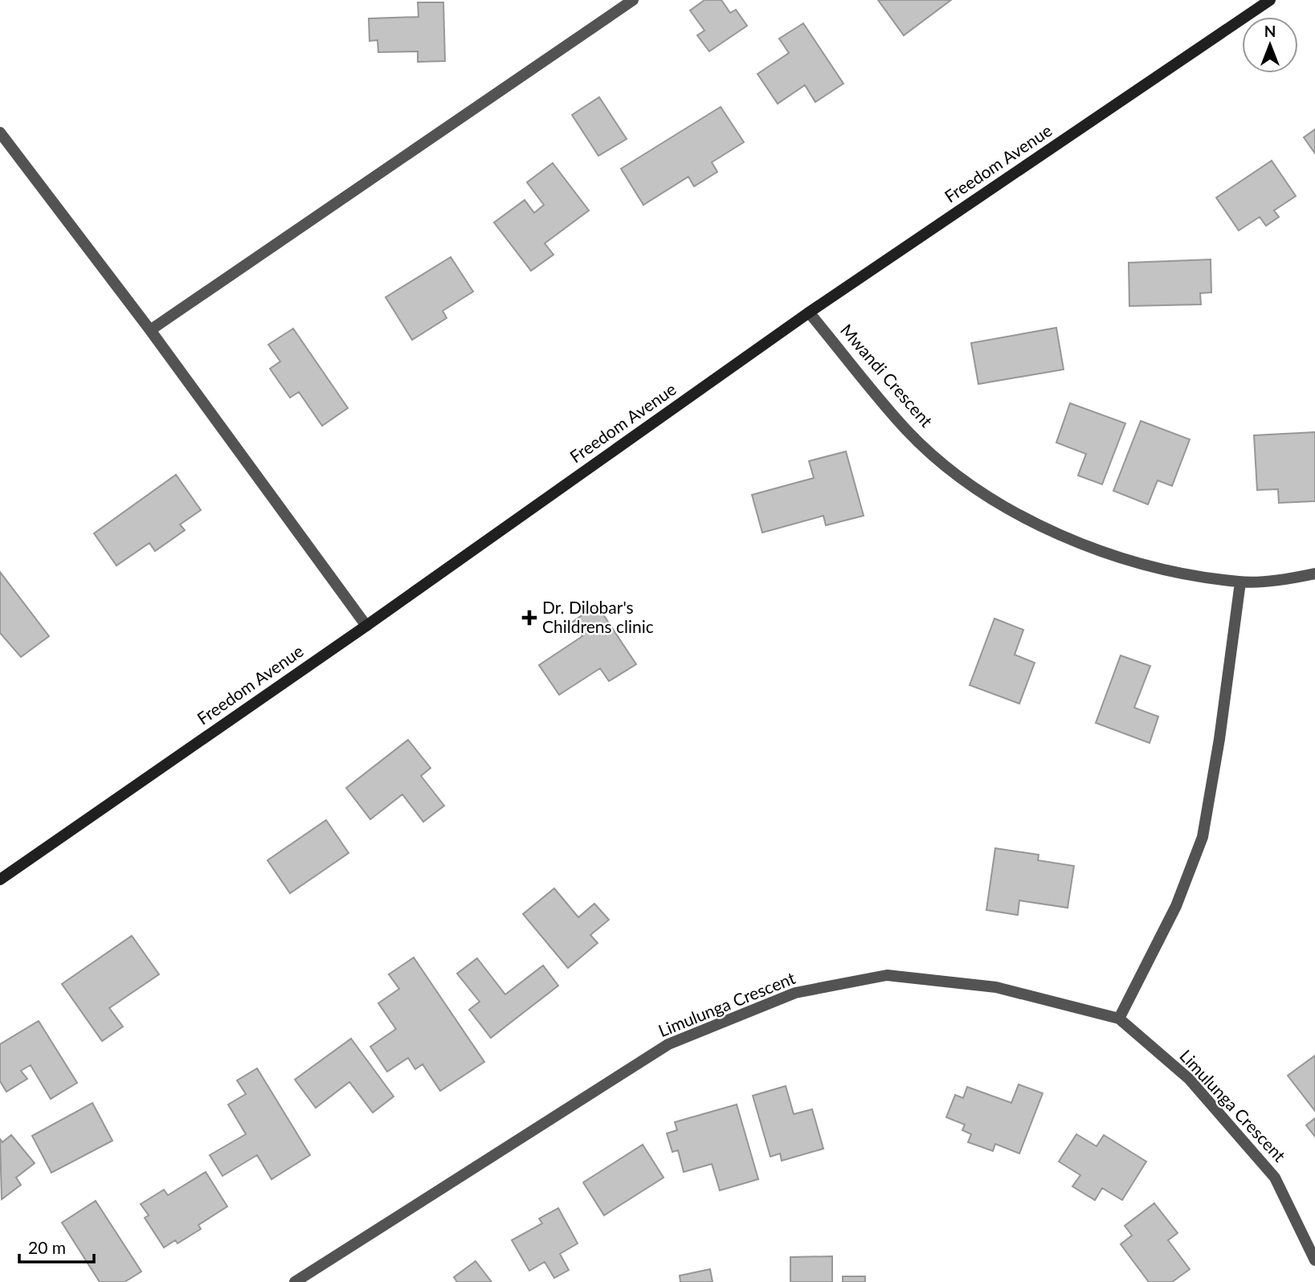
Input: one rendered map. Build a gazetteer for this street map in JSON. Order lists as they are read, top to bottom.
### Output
{
  "streets": {
    "main road": ["Freedom Avenue"],
    "street": ["Mwandi Crescent", "Limulunga Crescent"]
  },
  "crossings": [
    ["Freedom Avenue", "Mwandi Crescent"]
  ],
  "places": {
    "health": ["Dr. Dilobar's Childrens clinic"]
  },
  "scale_bar": "20 m",
  "north": "top"
}
